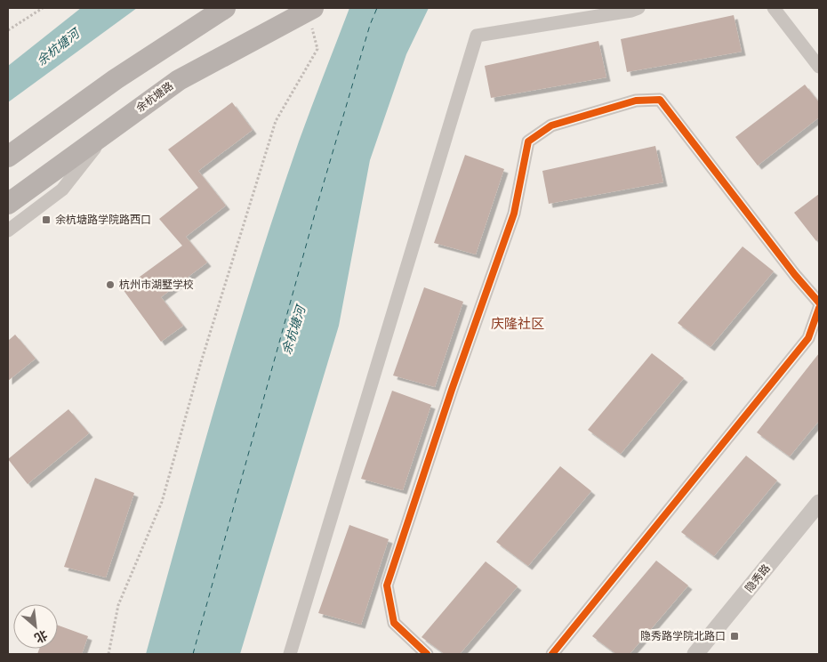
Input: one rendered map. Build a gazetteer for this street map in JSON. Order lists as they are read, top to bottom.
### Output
{
  "streets": {
    "main road": ["余杭塘路"],
    "street": ["隐秀路"]
  },
  "districts": ["庆隆社区"],
  "water": ["余杭塘河"],
  "places": {
    "transit": ["余杭塘路学院路西口", "隐秀路学院北路口"],
    "other": ["杭州市湖墅学校"]
  },
  "north": "bottom right"
}
